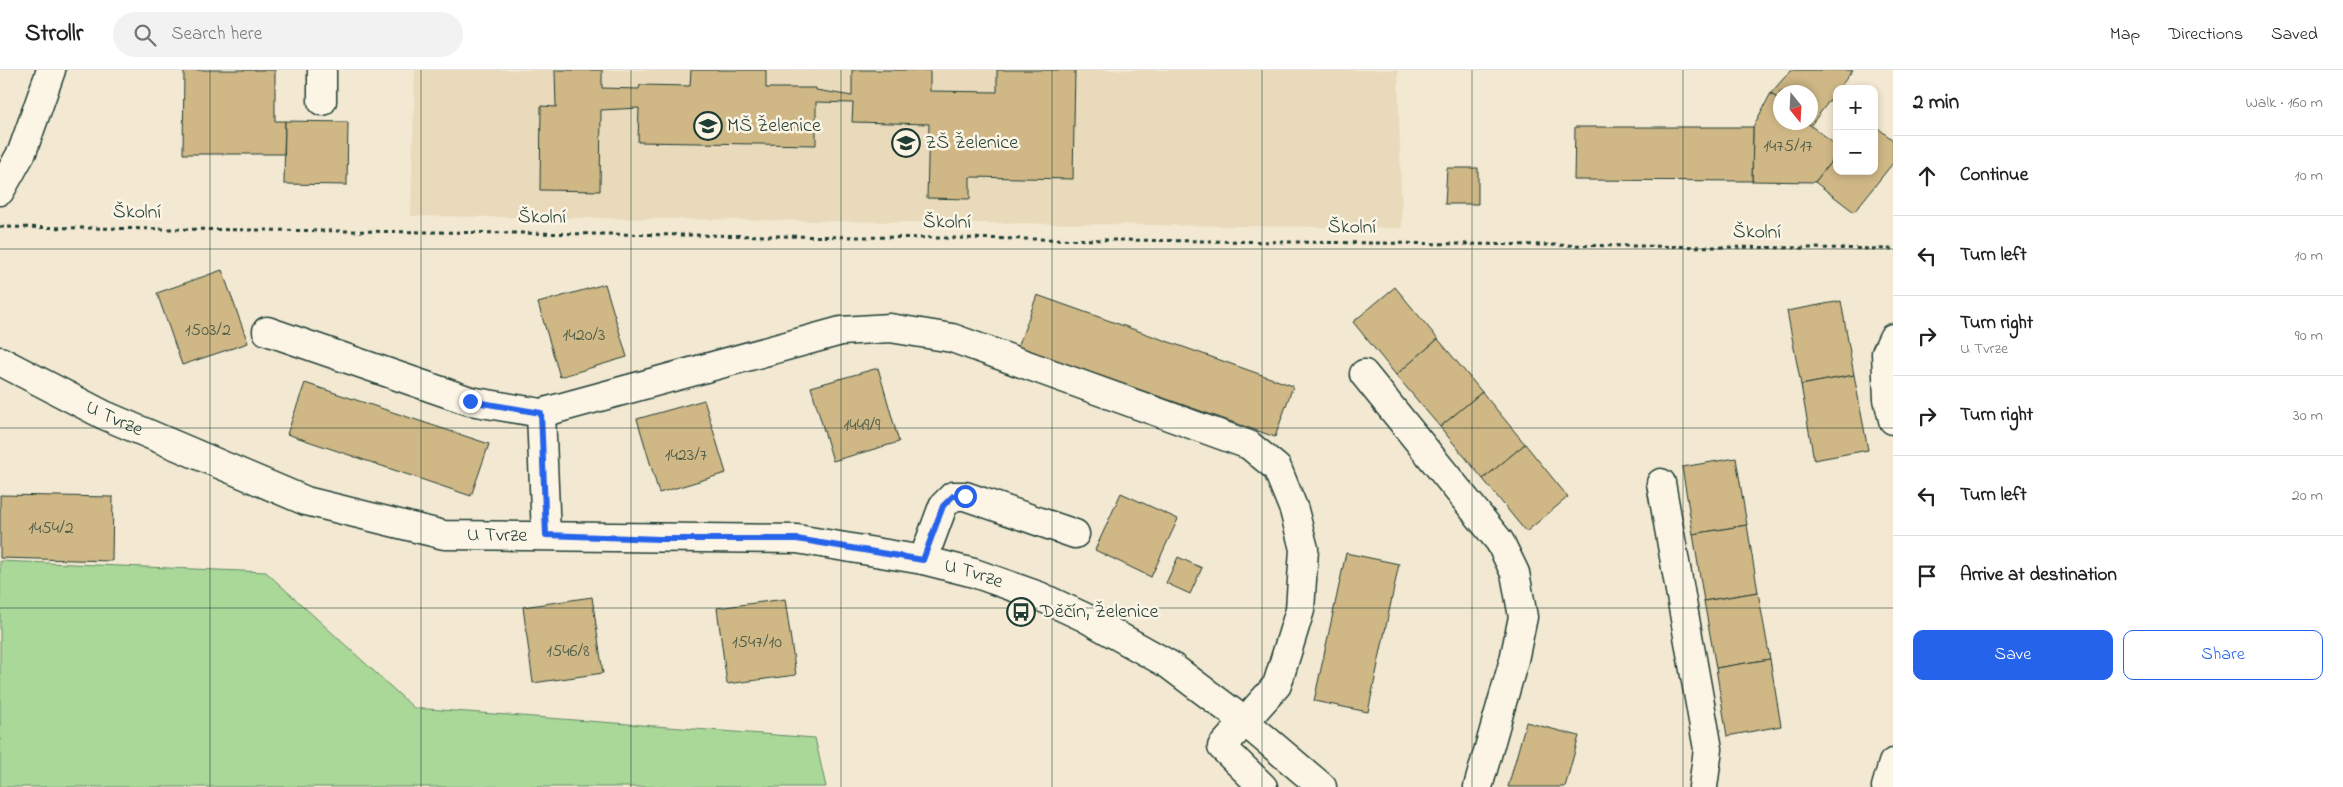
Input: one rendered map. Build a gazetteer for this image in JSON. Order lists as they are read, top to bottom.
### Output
{
  "streets": {
    "street": ["U Tvrze"],
    "path": ["Školní"]
  },
  "places": {
    "school or university": ["MŠ Želenice", "ZŠ Želenice"],
    "bus stop": ["Děčín, Želenice"]
  },
  "house_numbers": [
    "1475/17",
    "1503/2",
    "1420/3",
    "1449/9",
    "1423/7",
    "1454/2",
    "1547/10",
    "1546/8"
  ],
  "north": "bottom",
  "page": {
    "header": "Strollr",
    "search": "Search here",
    "nav": ["Map", "Directions", "Saved"],
    "heading": ["2 min", "Walk · 160 m"],
    "map_buttons": ["+", "−"],
    "list": [
      ["Continue", "10 m"],
      ["Turn left", "10 m"],
      ["Turn right", "U Tvrze", "90 m"],
      ["Turn right", "30 m"],
      ["Turn left", "20 m"],
      "Arrive at destination"
    ],
    "buttons": ["Save", "Share"]
  }
}
